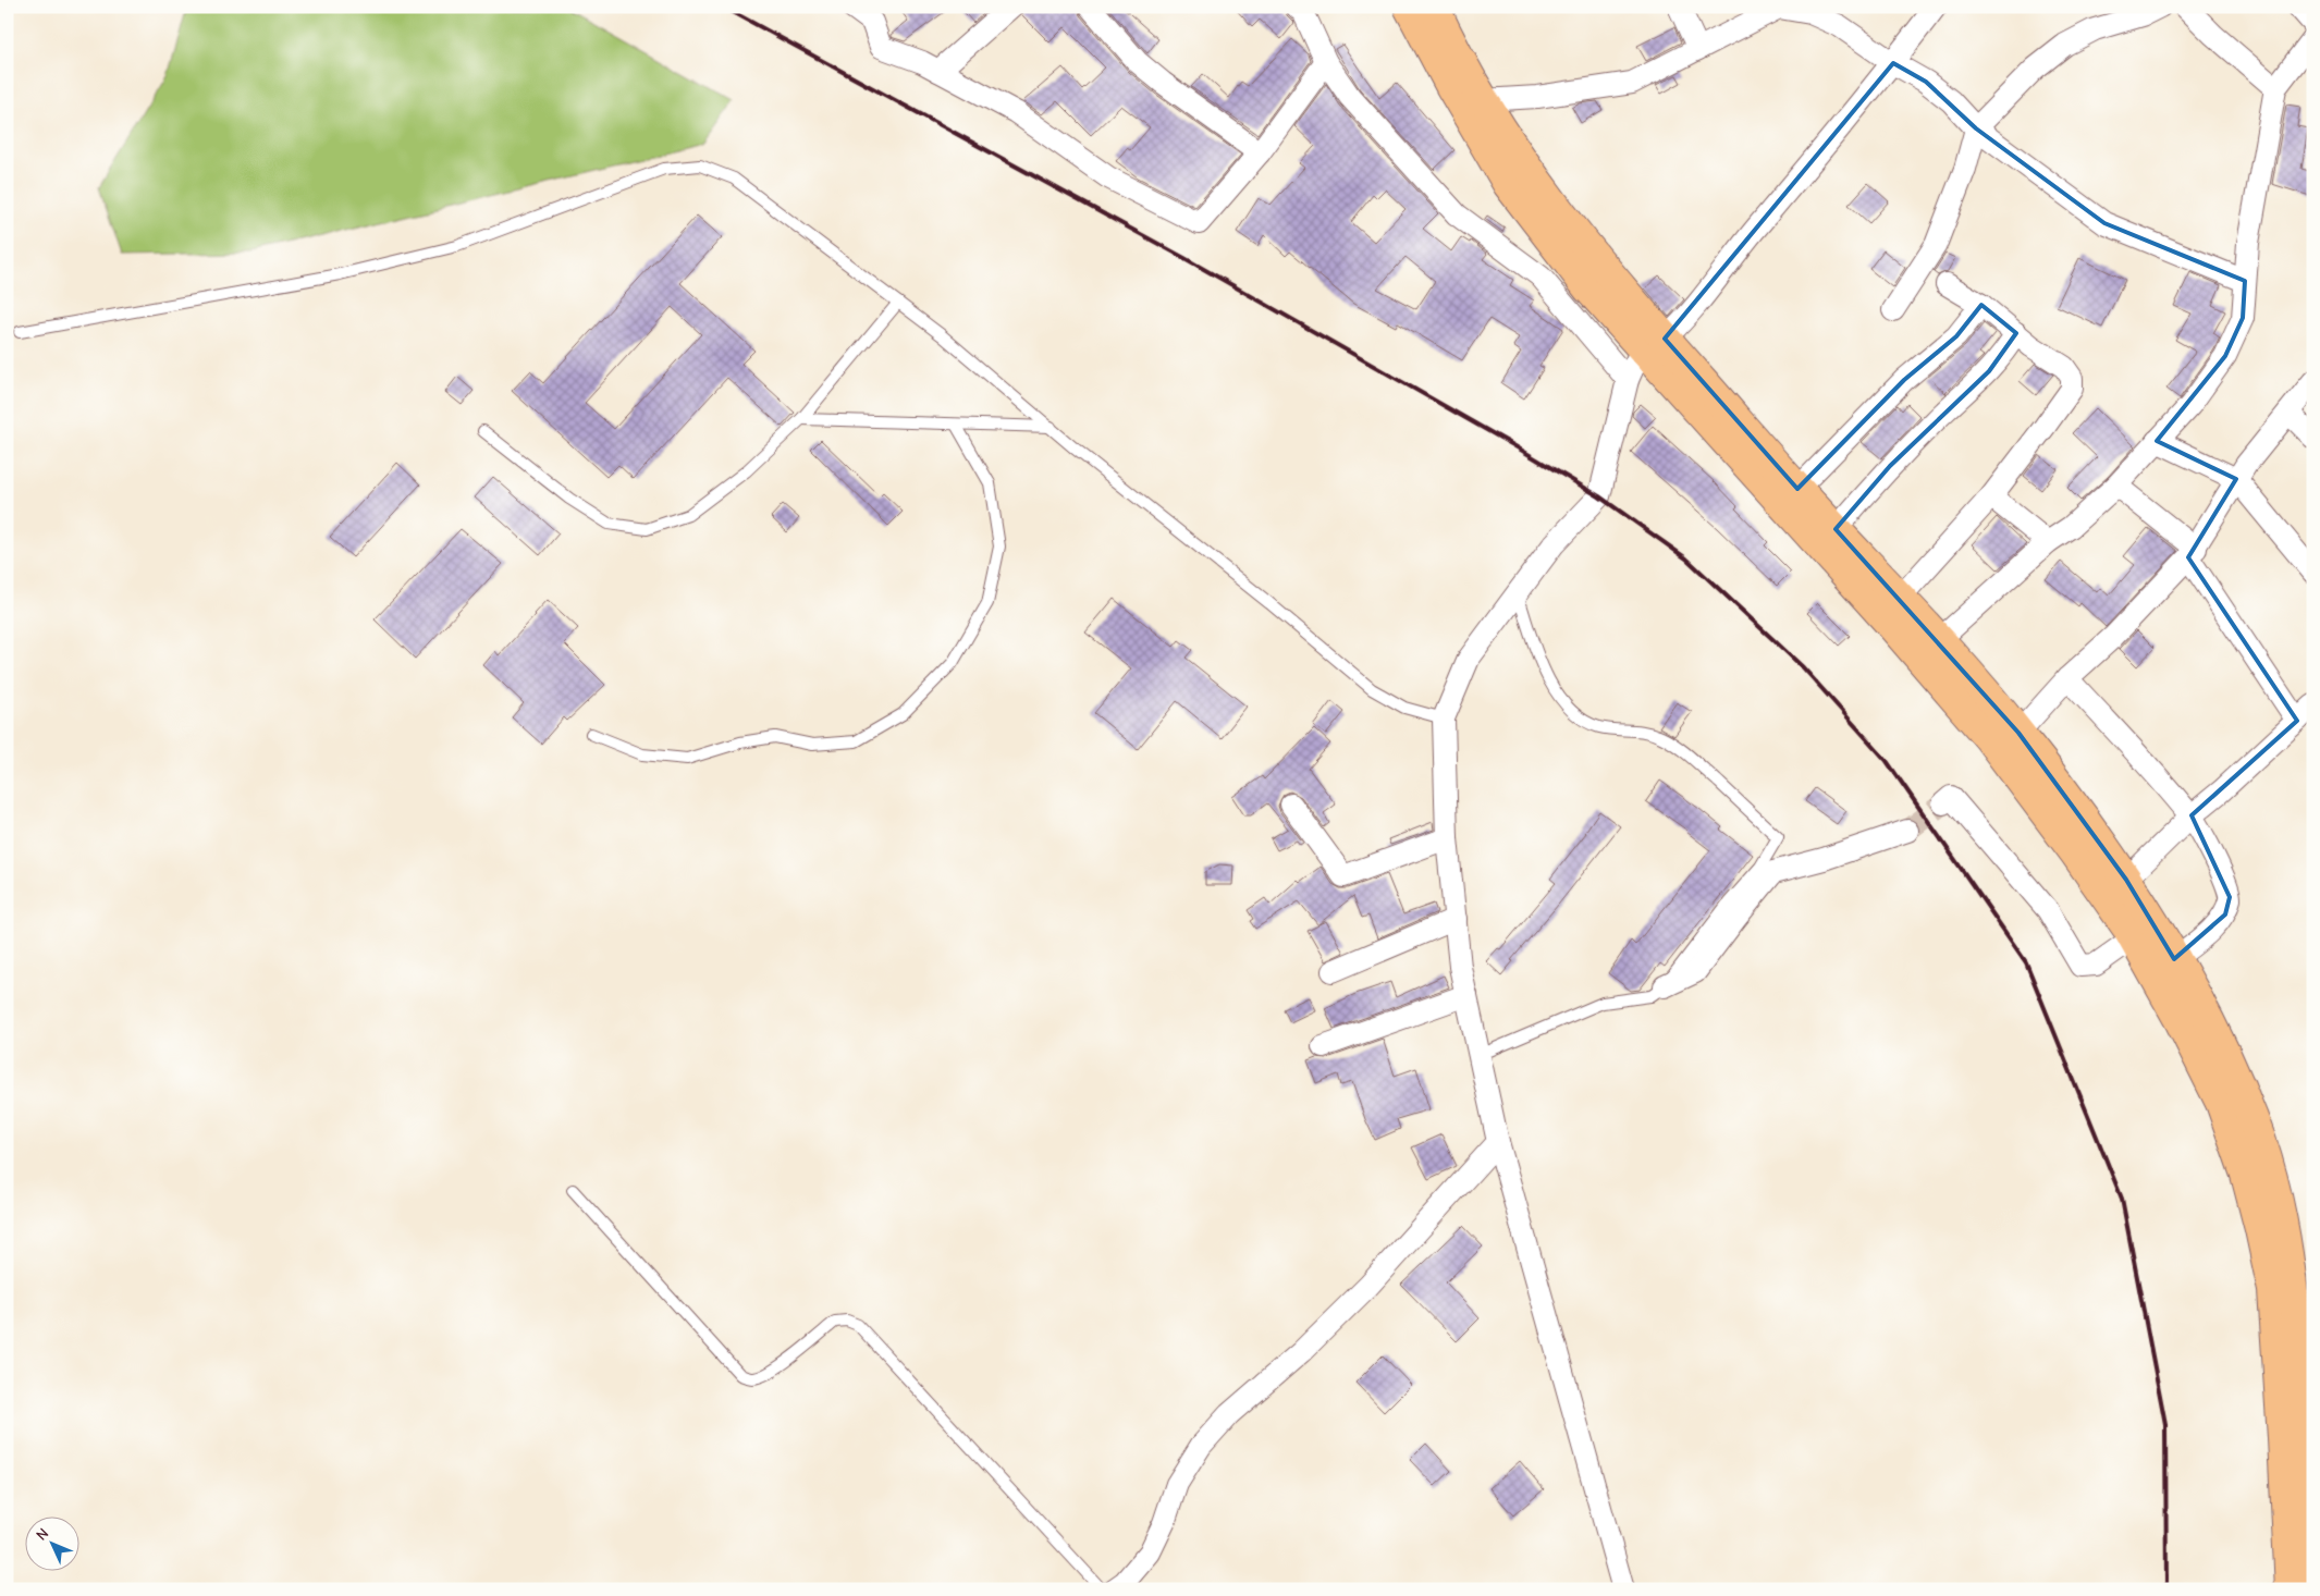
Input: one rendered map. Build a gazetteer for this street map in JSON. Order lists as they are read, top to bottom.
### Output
{
  "north": "top left"
}
